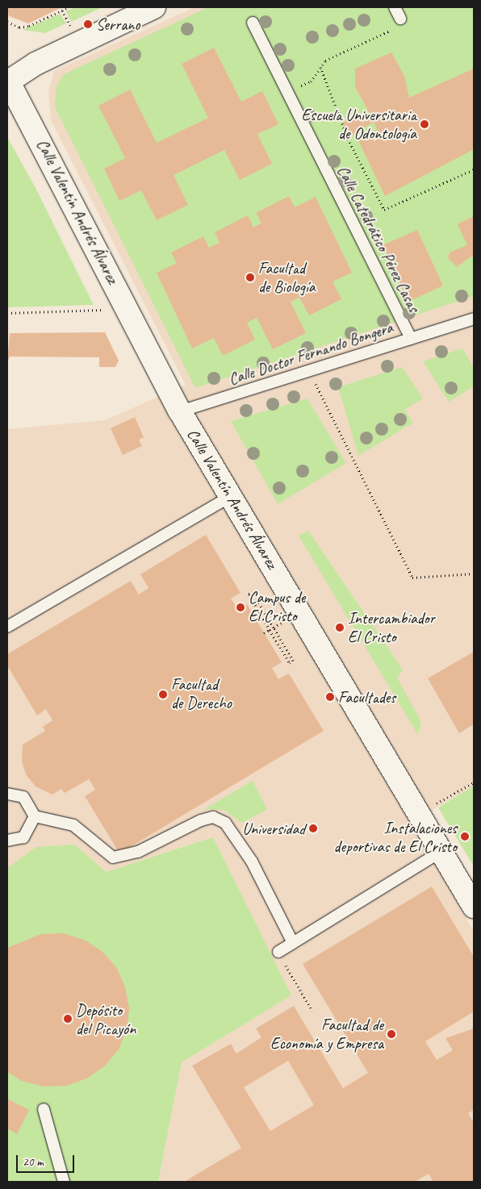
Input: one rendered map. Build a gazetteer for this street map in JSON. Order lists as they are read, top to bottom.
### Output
{
  "streets": {
    "street": ["Calle Valentín Andrés Álvarez"],
    "lane": ["Calle Catedrático Pérez Casas", "Calle Doctor Fernando Bongera"]
  },
  "crossings": [
    ["Calle Valentín Andrés Álvarez", "Calle Doctor Fernando Bongera"],
    ["Calle Catedrático Pérez Casas", "Calle Doctor Fernando Bongera"]
  ],
  "places": [
    "Serrano",
    "Escuela Universitaria de Odontología",
    "Facultad de Biología",
    "Campus de El Cristo",
    "Intercambiador El Cristo",
    "Facultad de Derecho",
    "Facultades",
    "Universidad",
    "Instalaciones deportivas de El Cristo",
    "Depósito del Picayón",
    "Facultad de Economía y Empresa"
  ],
  "scale_bar": "20 m"
}
